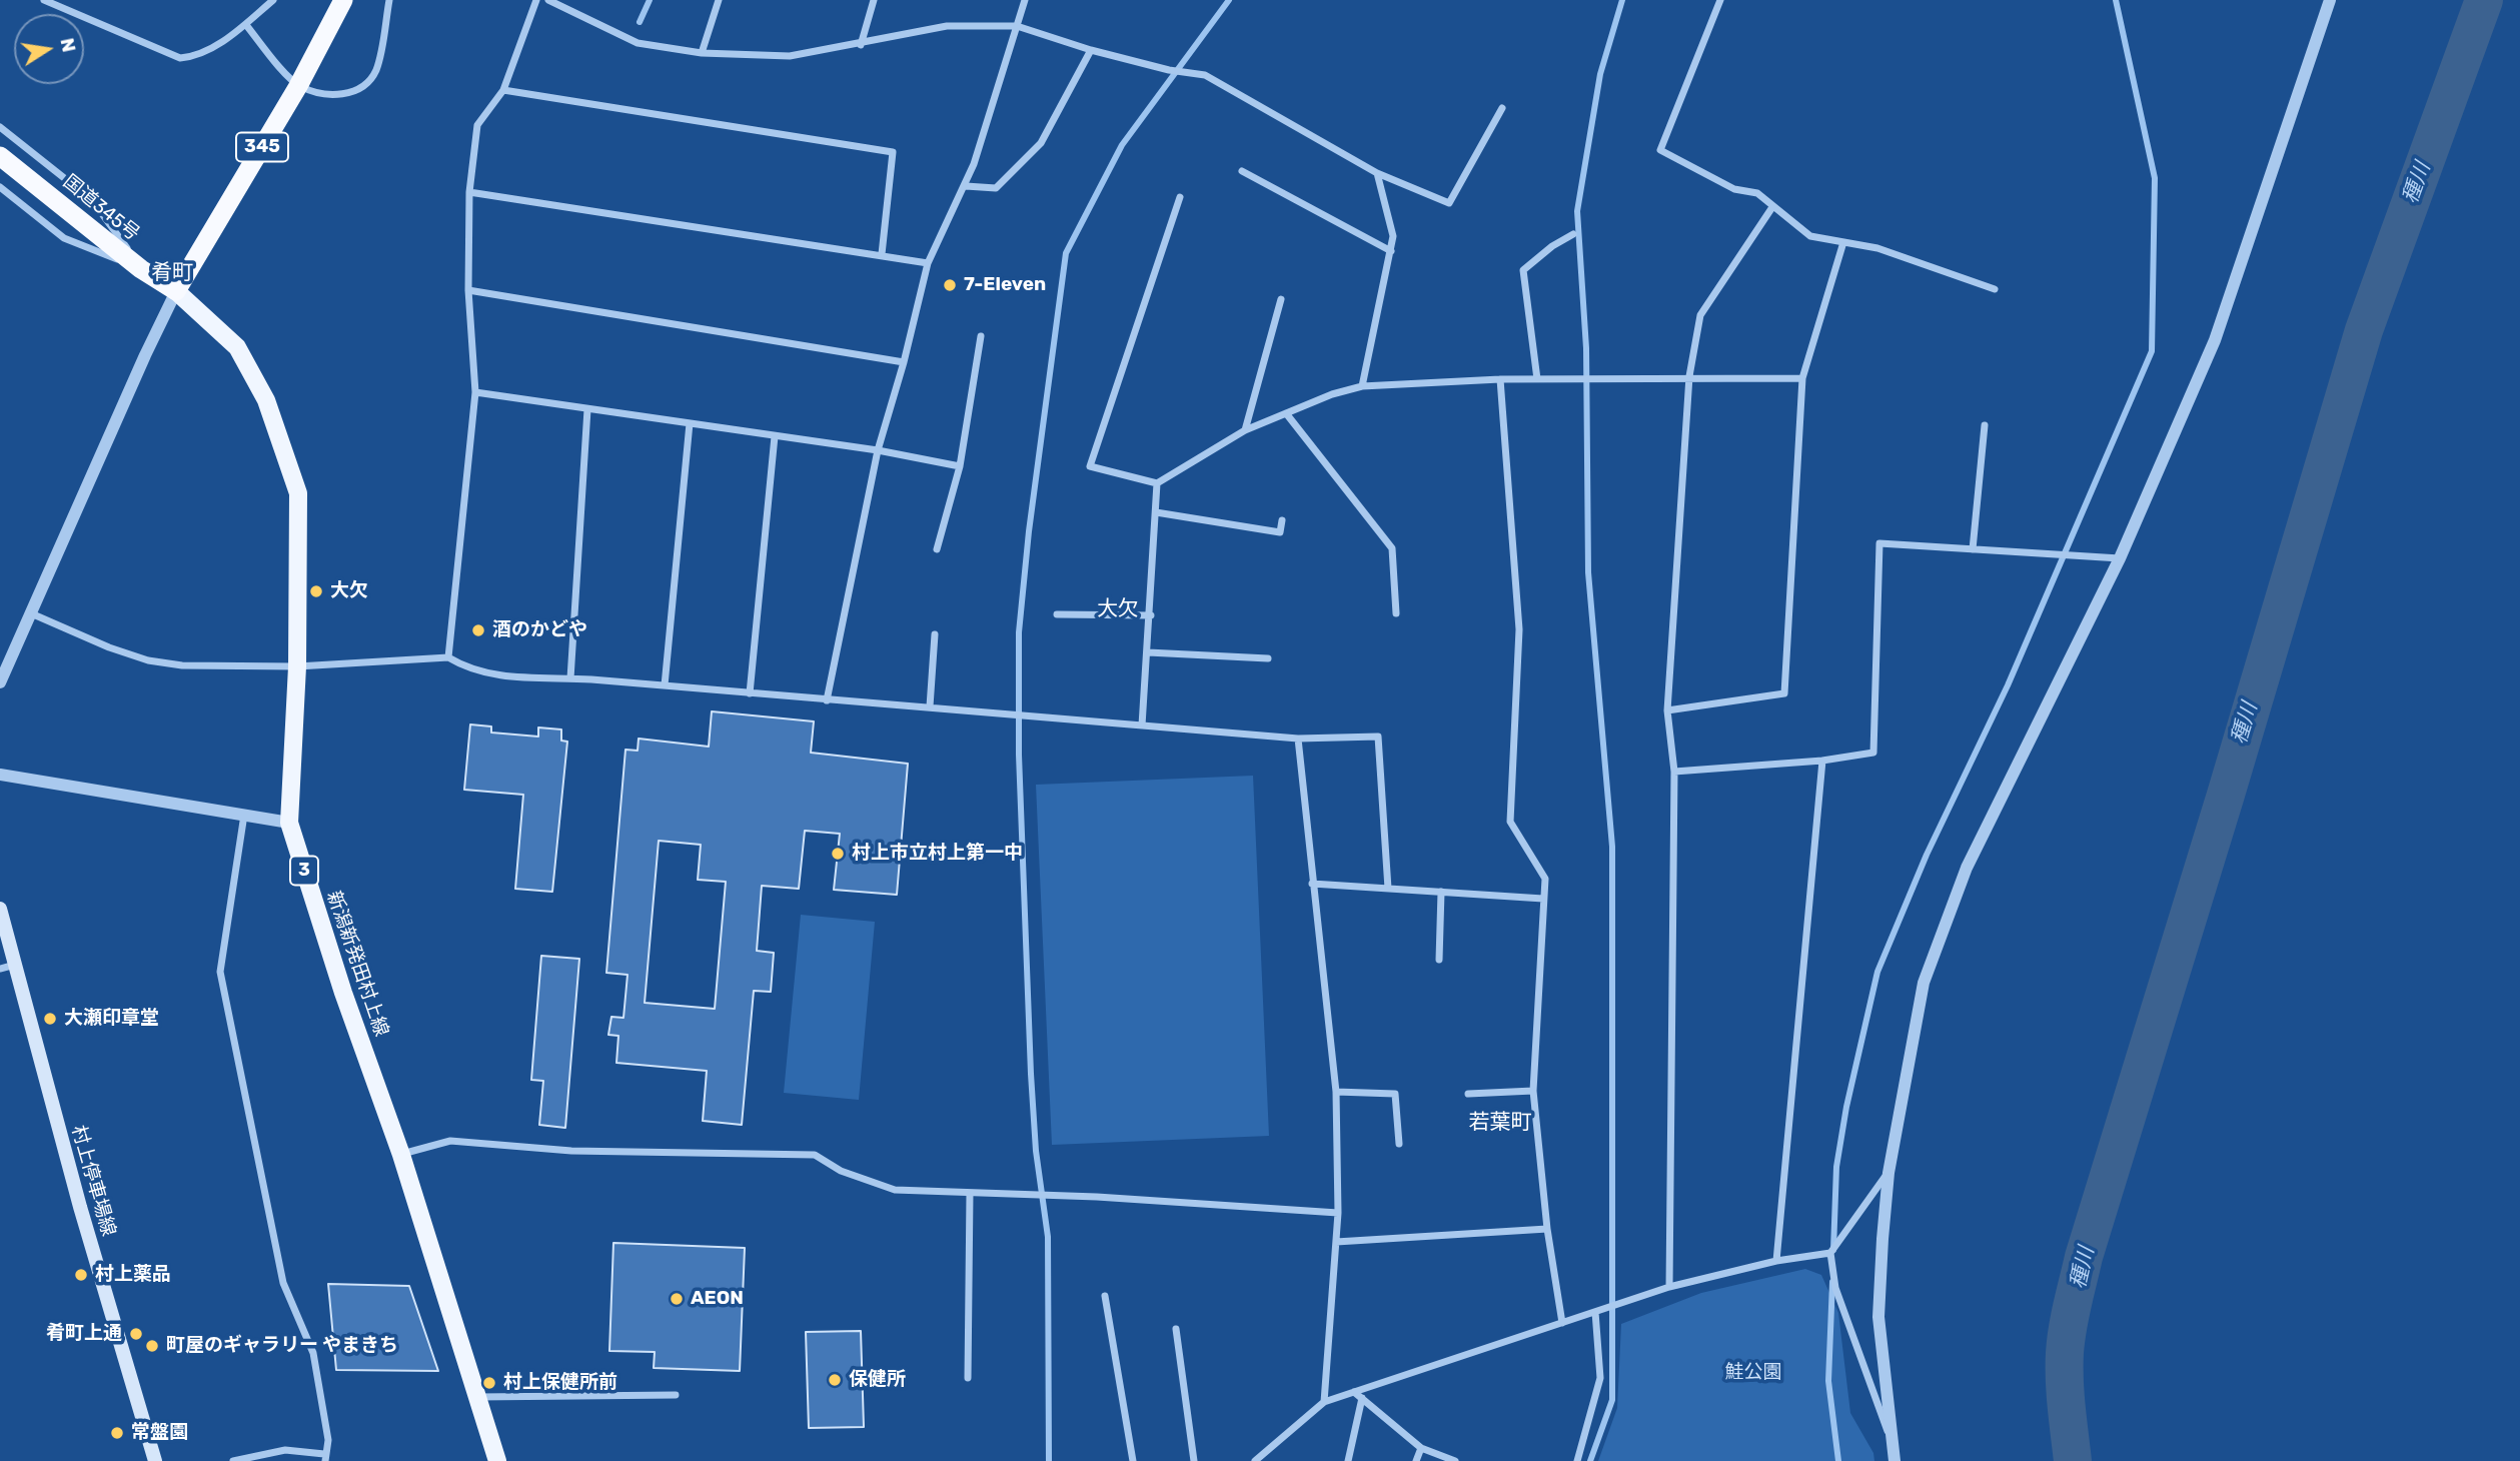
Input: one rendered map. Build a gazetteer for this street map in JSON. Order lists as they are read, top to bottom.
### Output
{
  "streets": {
    "highway": ["345", "国道345号"],
    "main road": ["3", "新潟新発田村上線", "村上停車場線"]
  },
  "crossings": [
    ["345", "国道345号"],
    ["345", "新潟新発田村上線"],
    ["国道345号", "新潟新発田村上線"]
  ],
  "districts": ["肴町", "大欠", "若葉町"],
  "water": ["種川"],
  "parks": ["鮭公園"],
  "places": [
    "7-Eleven",
    "大欠",
    "酒のかどや",
    "村上市立村上第一中",
    "大瀬印章堂",
    "村上薬品",
    "AEON",
    "肴町上通",
    "町屋のギャラリー やまきち",
    "保健所",
    "村上保健所前",
    "常盤園"
  ],
  "north": "right"
}
